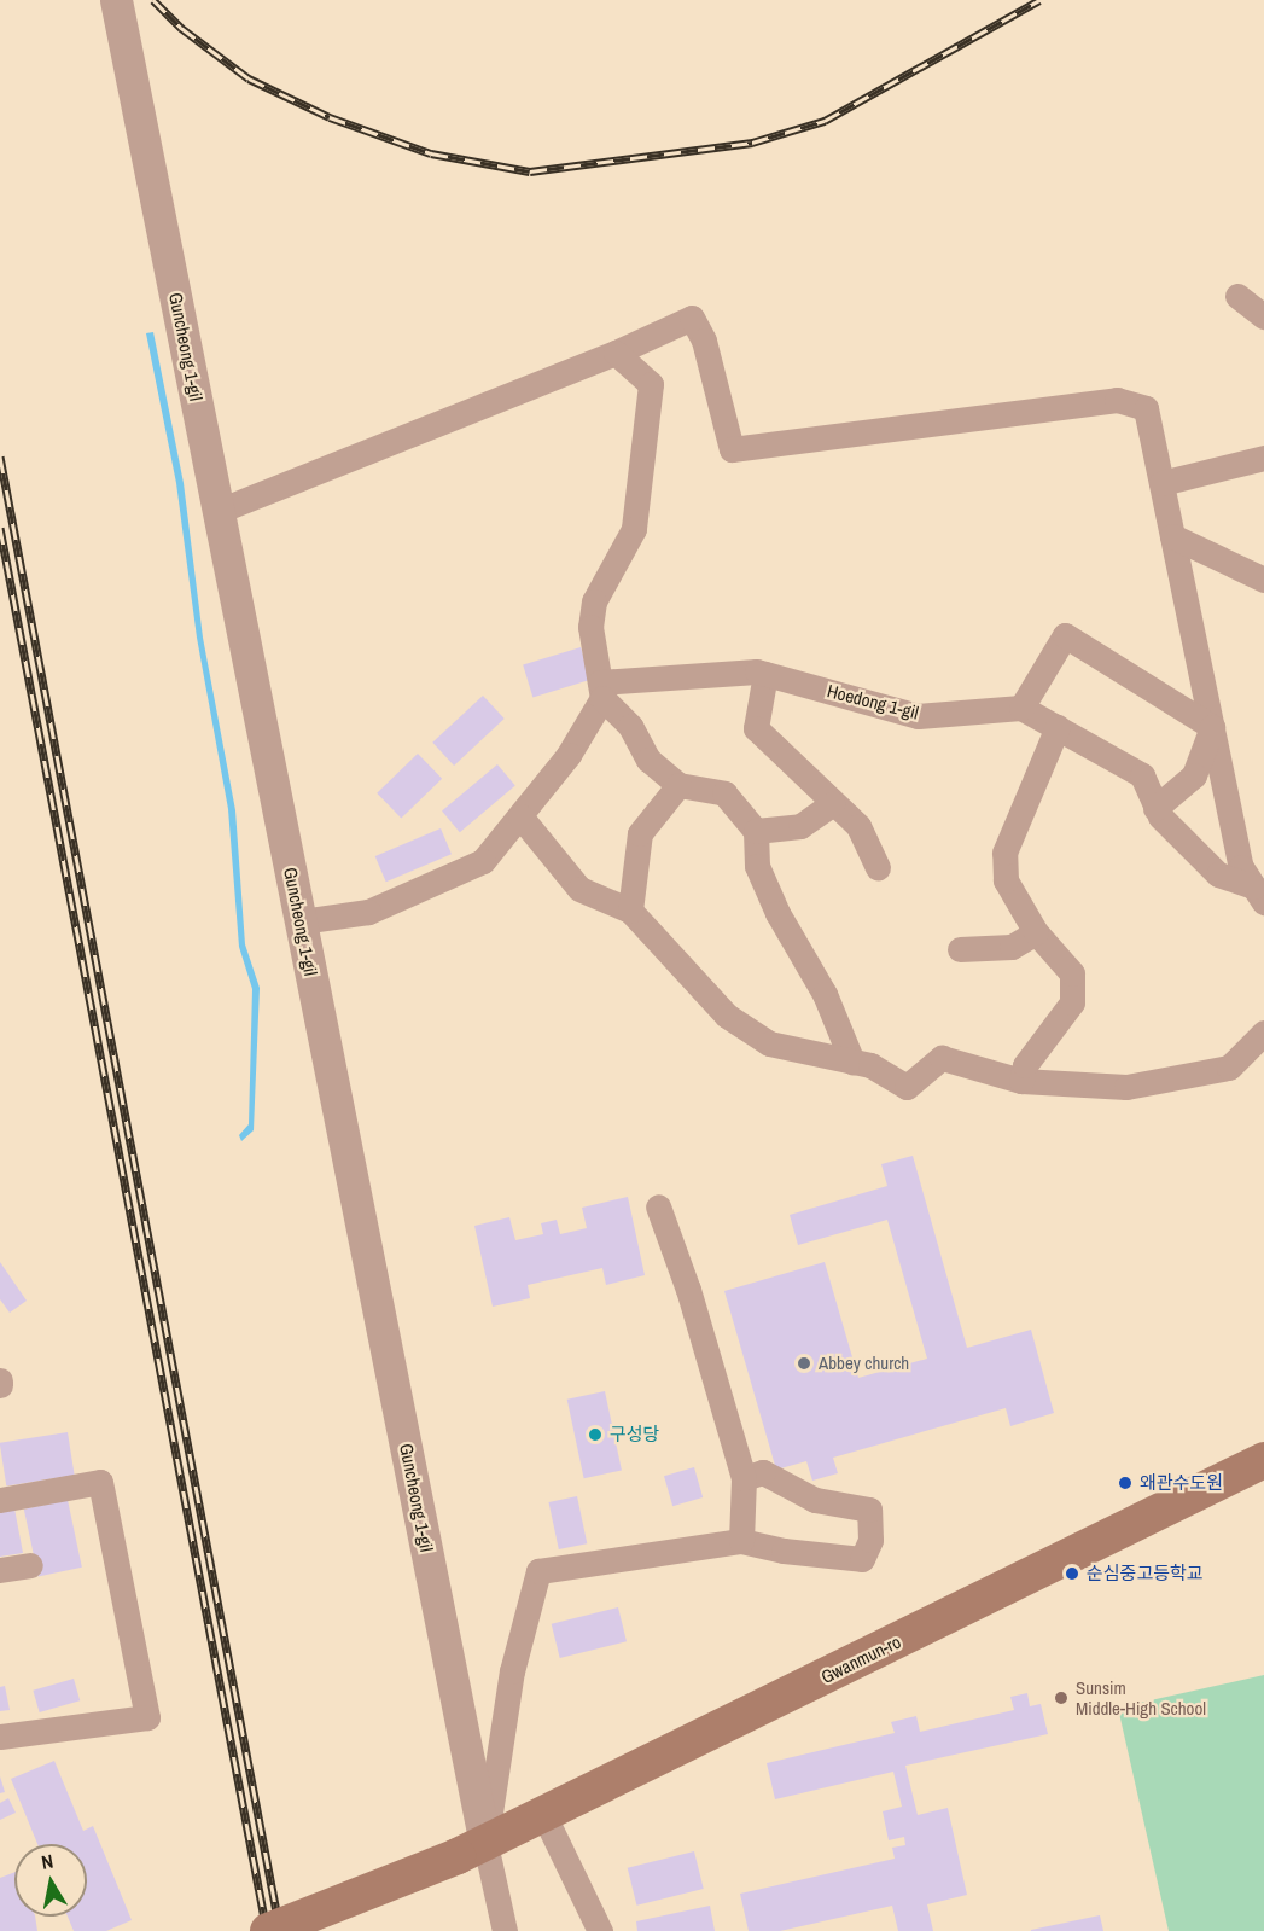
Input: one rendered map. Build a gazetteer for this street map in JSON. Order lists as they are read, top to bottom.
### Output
{
  "streets": {
    "main road": ["Gwanmun-ro"],
    "street": ["Guncheong 1-gil", "Hoedong 1-gil"]
  },
  "crossings": [
    ["Guncheong 1-gil", "Gwanmun-ro"]
  ],
  "places": [
    "Abbey church",
    "구성당",
    "왜관수도원",
    "순심중고등학교",
    "Sunsim Middle-High School"
  ],
  "north": "top"
}
